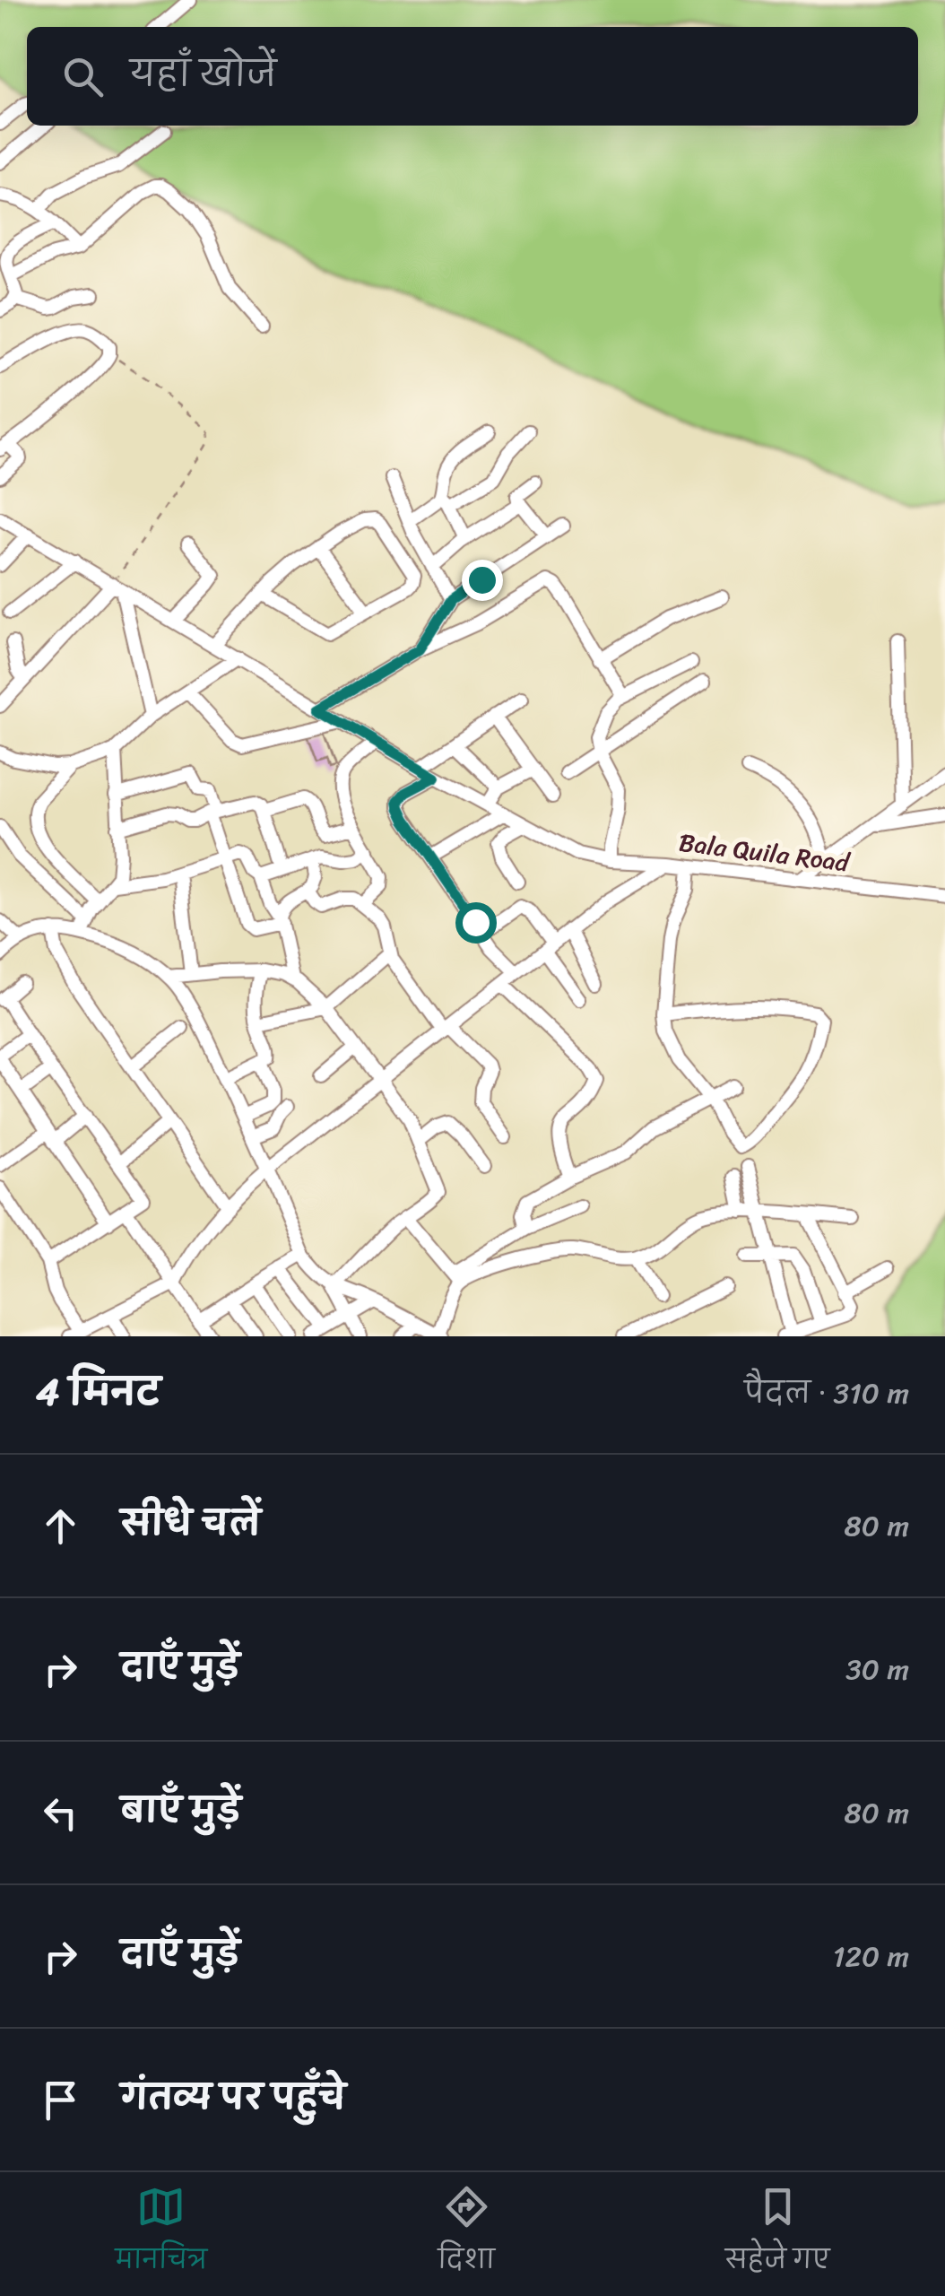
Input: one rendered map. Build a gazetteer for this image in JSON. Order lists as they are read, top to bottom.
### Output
{
  "streets": {
    "street": ["Bala Quila Road"]
  },
  "page": {
    "search": "यहाँ खोजें",
    "heading": ["4 मिनट", "पैदल · 310 m"],
    "list": [
      ["सीधे चलें", "80 m"],
      ["दाएँ मुड़ें", "30 m"],
      ["बाएँ मुड़ें", "80 m"],
      ["दाएँ मुड़ें", "120 m"],
      "गंतव्य पर पहुँचे"
    ],
    "nav": ["मानचित्र", "दिशा", "सहेजे गए"]
  }
}
